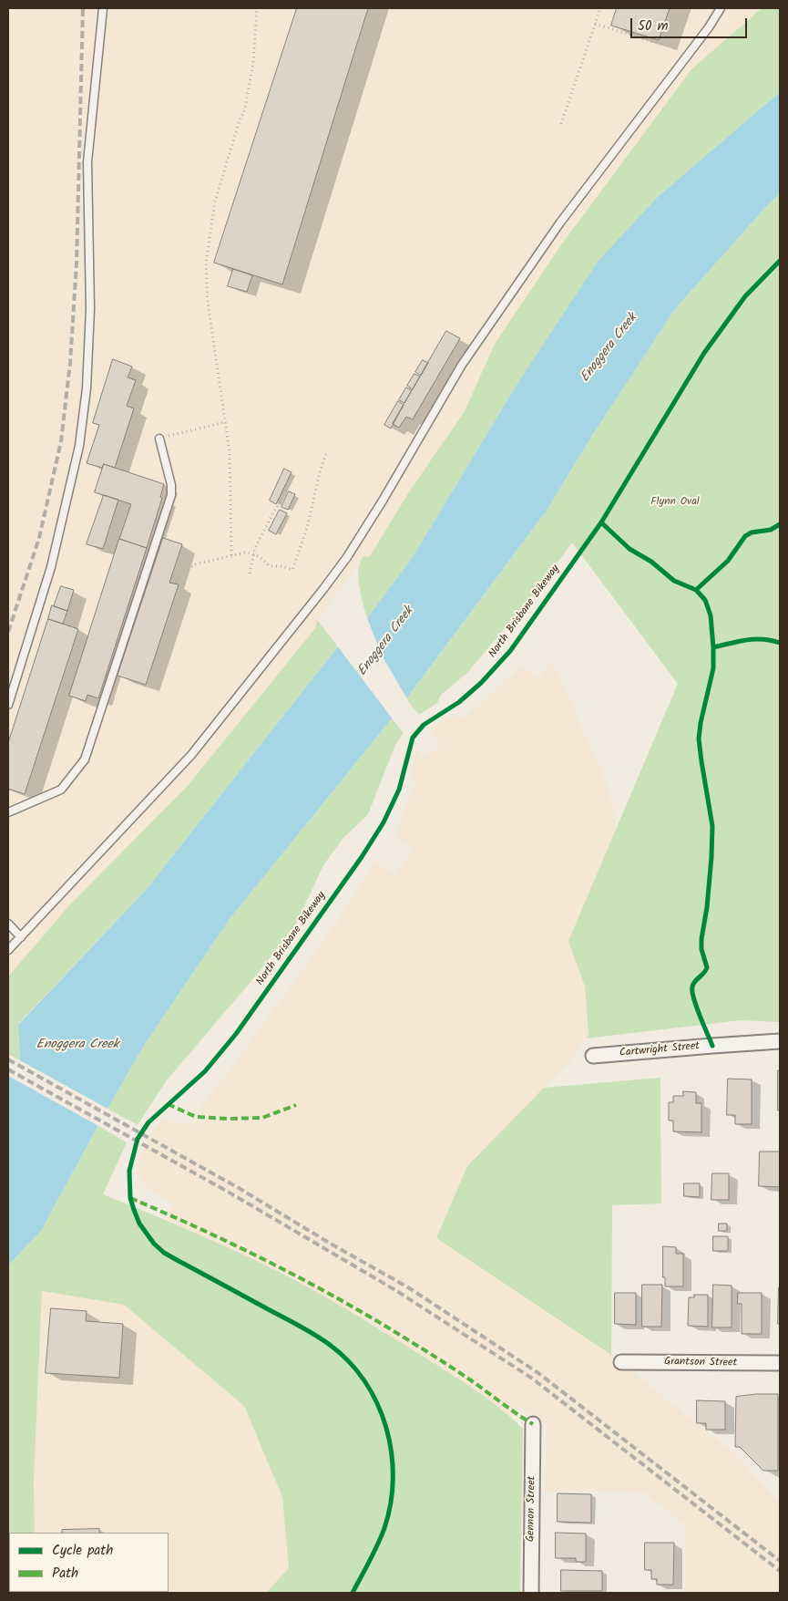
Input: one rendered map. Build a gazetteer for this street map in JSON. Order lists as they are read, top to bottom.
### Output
{
  "streets": {
    "street": ["Cartwright Street", "Grantson Street", "Gennon Street"],
    "cycle path": ["North Brisbane Bikeway"]
  },
  "water": ["Enoggera Creek"],
  "parks": ["Flynn Oval"],
  "legend": ["Cycle path", "Path"],
  "scale_bar": "50 m"
}
